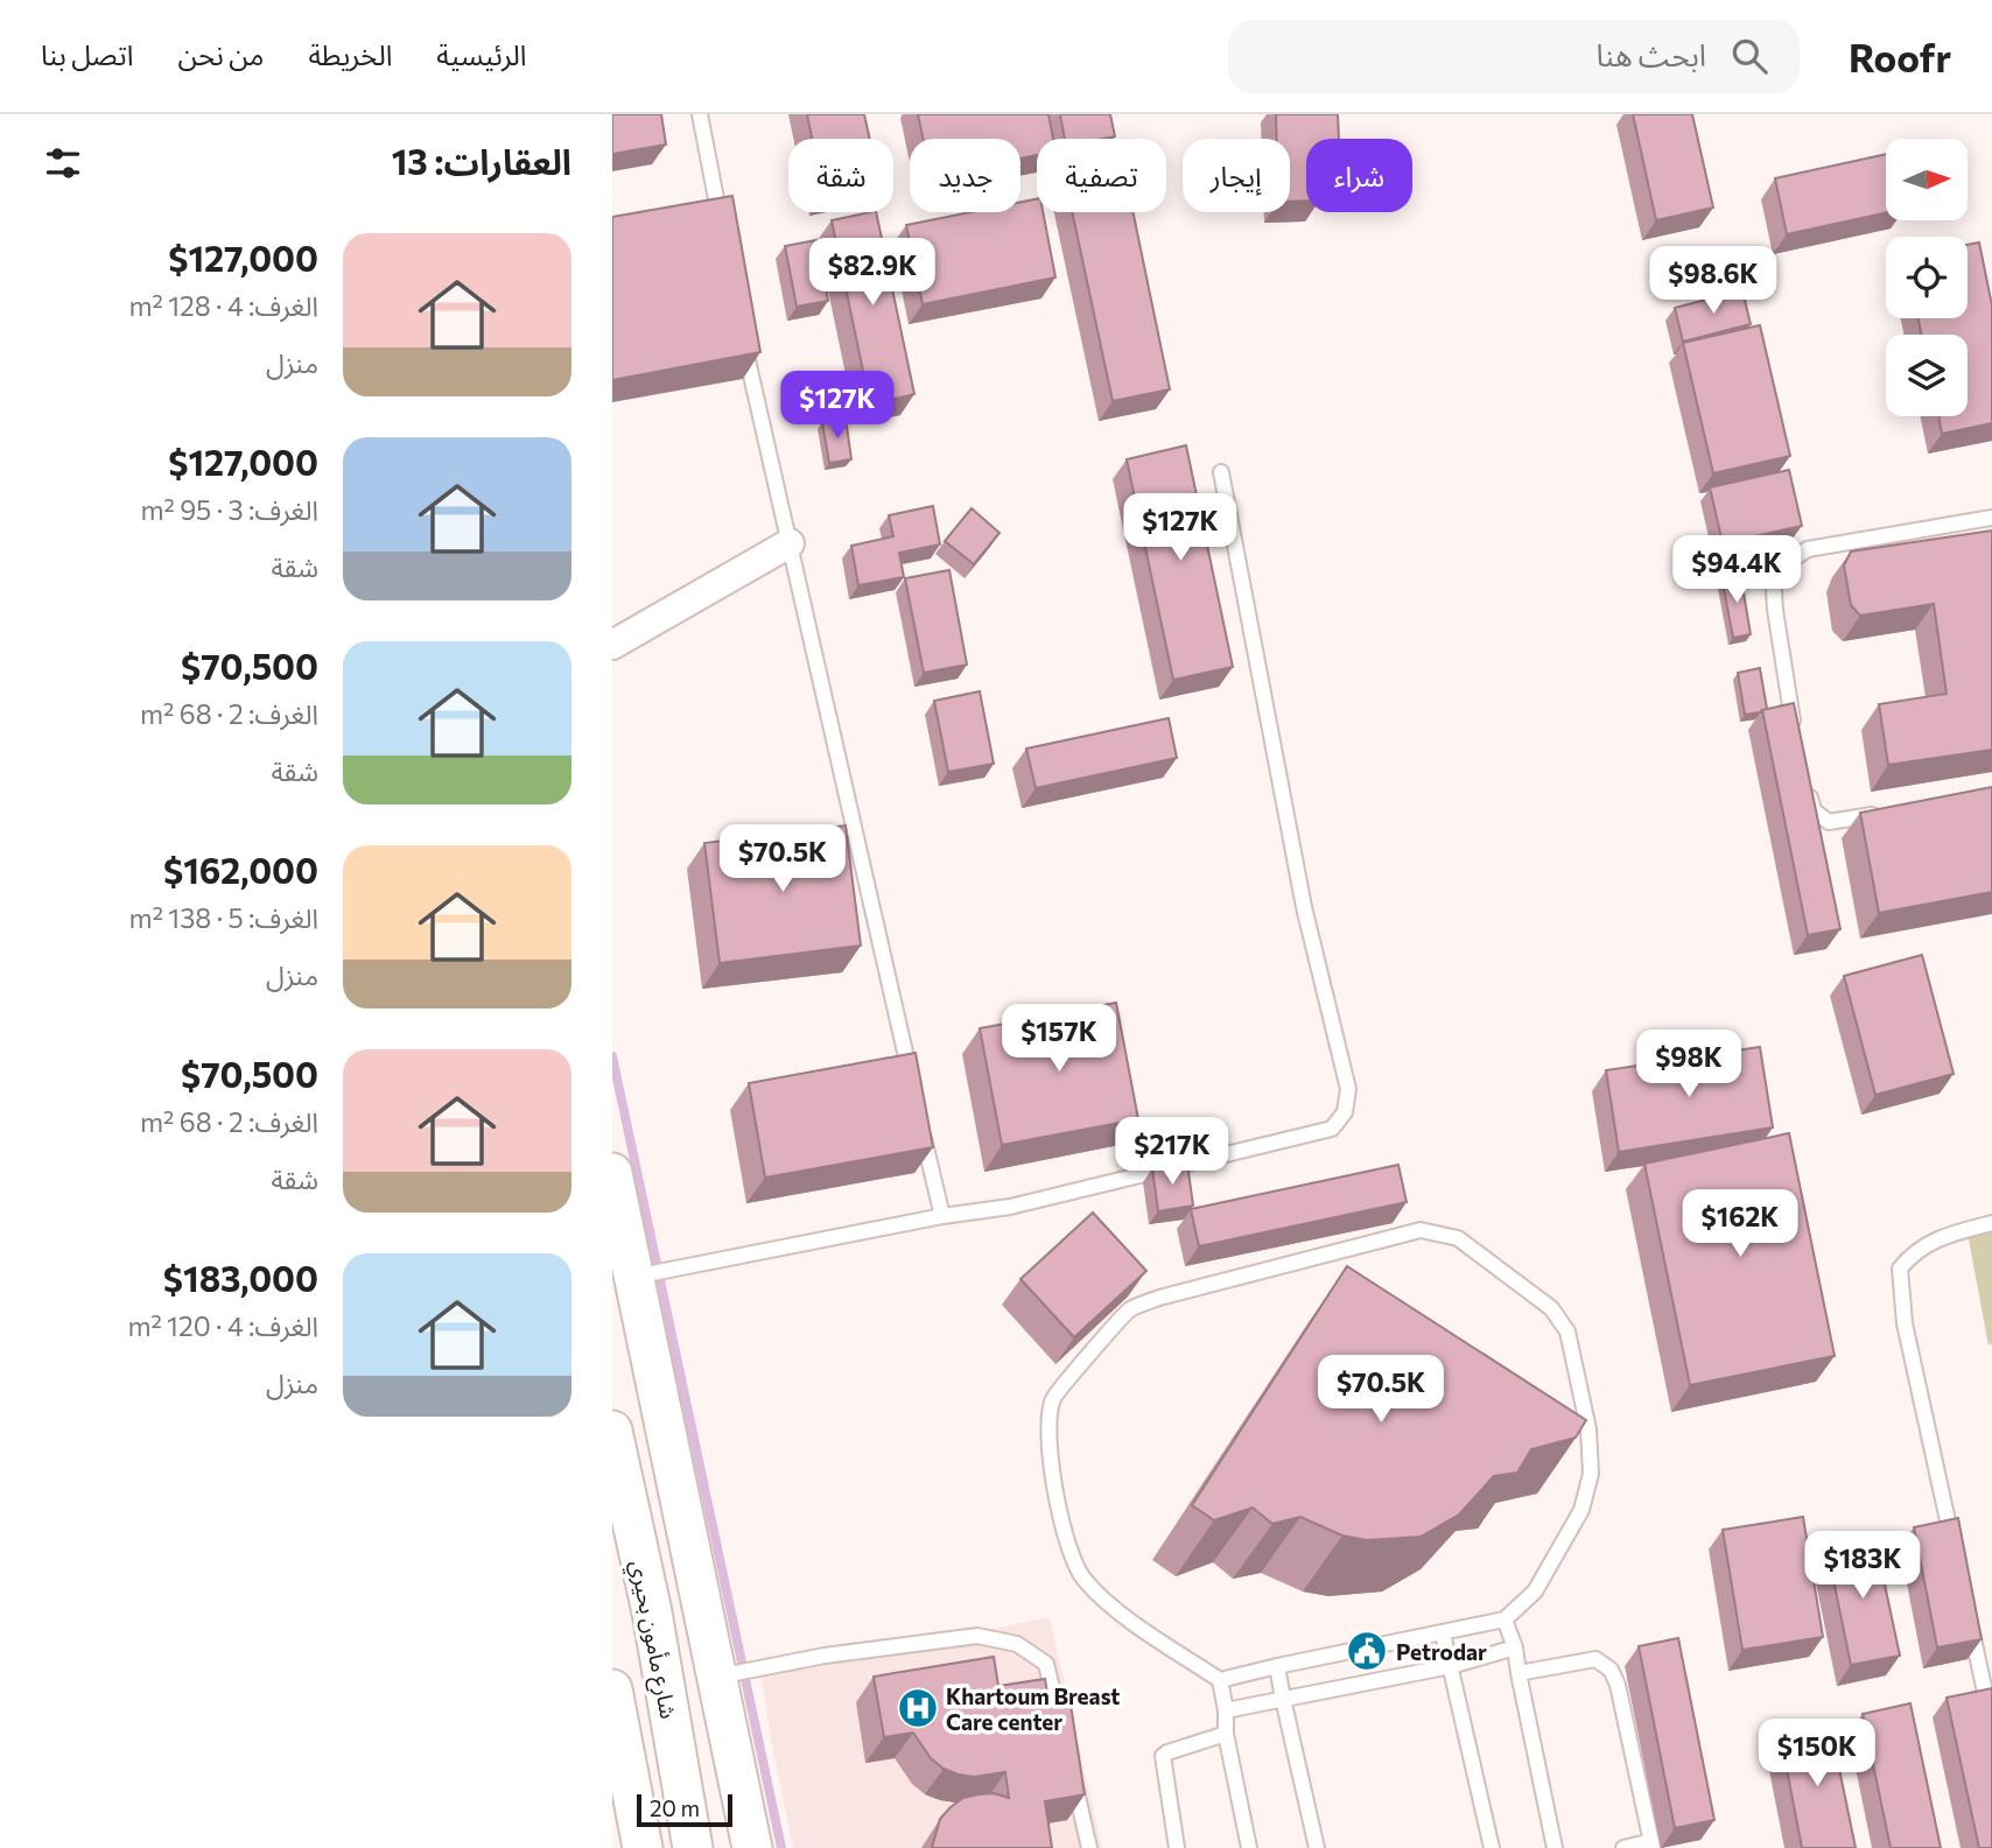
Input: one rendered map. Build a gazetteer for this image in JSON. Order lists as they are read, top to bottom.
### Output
{
  "streets": {
    "street": ["شارع مأمون بحيري"]
  },
  "places": {
    "public building": ["Petrodar"],
    "hospital": ["Khartoum Breast Care center"]
  },
  "scale_bar": "20 m",
  "north": "right",
  "page": {
    "header": "Roofr",
    "search": "ابحث هنا",
    "nav": [
      "الرئيسية",
      "الخريطة",
      "من نحن",
      "اتصل بنا"
    ],
    "heading": "العقارات: 13",
    "chip": [
      "شراء",
      "إيجار",
      "تصفية",
      "جديد",
      "شقة"
    ],
    "list": [
      {
        "name": "$127,000",
        "note": "الغرف: 4 · 128 m² · منزل"
      },
      {
        "name": "$127,000",
        "note": "الغرف: 3 · 95 m² · شقة"
      },
      {
        "name": "$70,500",
        "note": "الغرف: 2 · 68 m² · شقة"
      },
      {
        "name": "$162,000",
        "note": "الغرف: 5 · 138 m² · منزل"
      },
      {
        "name": "$70,500",
        "note": "الغرف: 2 · 68 m² · شقة"
      },
      {
        "name": "$183,000",
        "note": "الغرف: 4 · 120 m² · منزل"
      }
    ],
    "price": [
      "$82.9K",
      "$98.6K",
      "$127K",
      "$127K",
      "$94.4K",
      "$70.5K",
      "$157K",
      "$98K",
      "$217K",
      "$162K",
      "$70.5K",
      "$183K",
      "$150K"
    ],
    "scale": "20 m"
  }
}
